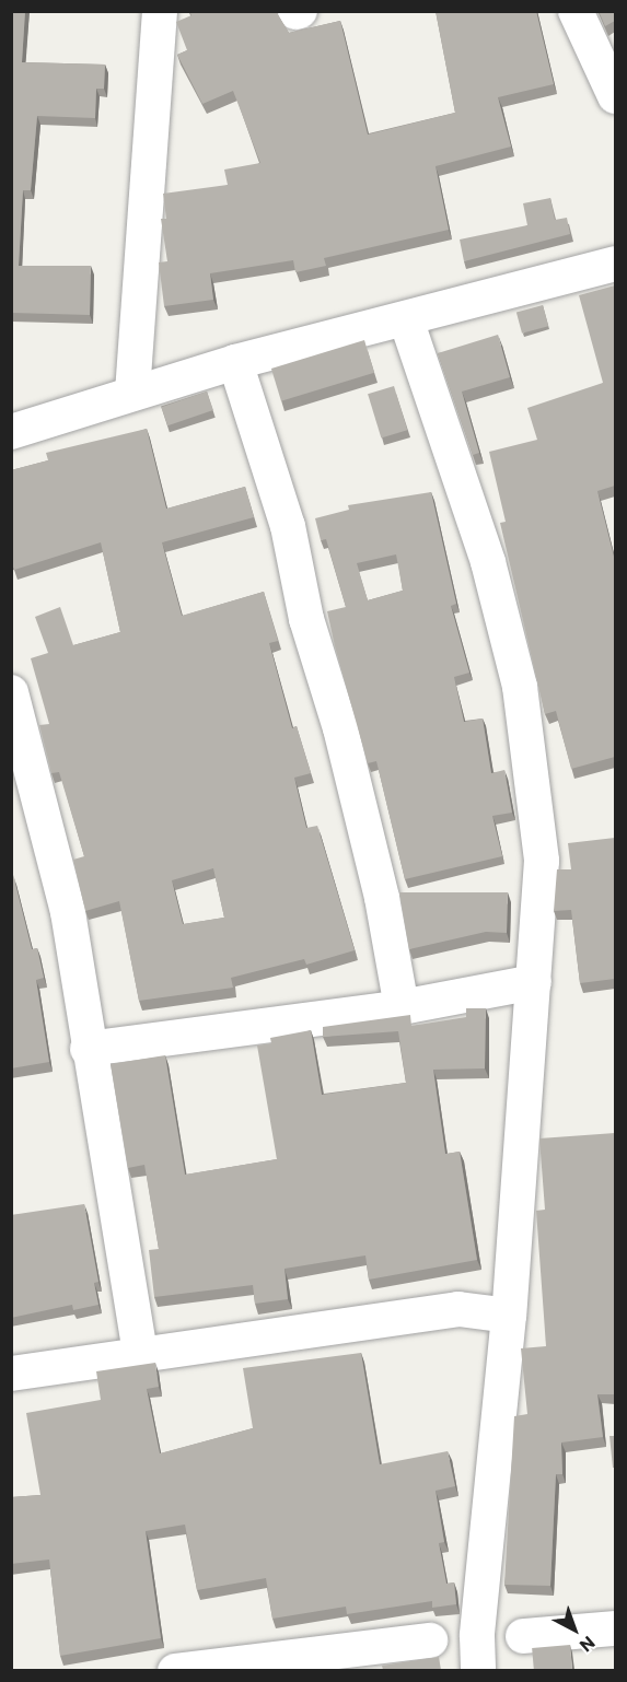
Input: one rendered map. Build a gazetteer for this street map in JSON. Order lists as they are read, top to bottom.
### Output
{
  "north": "bottom right"
}
